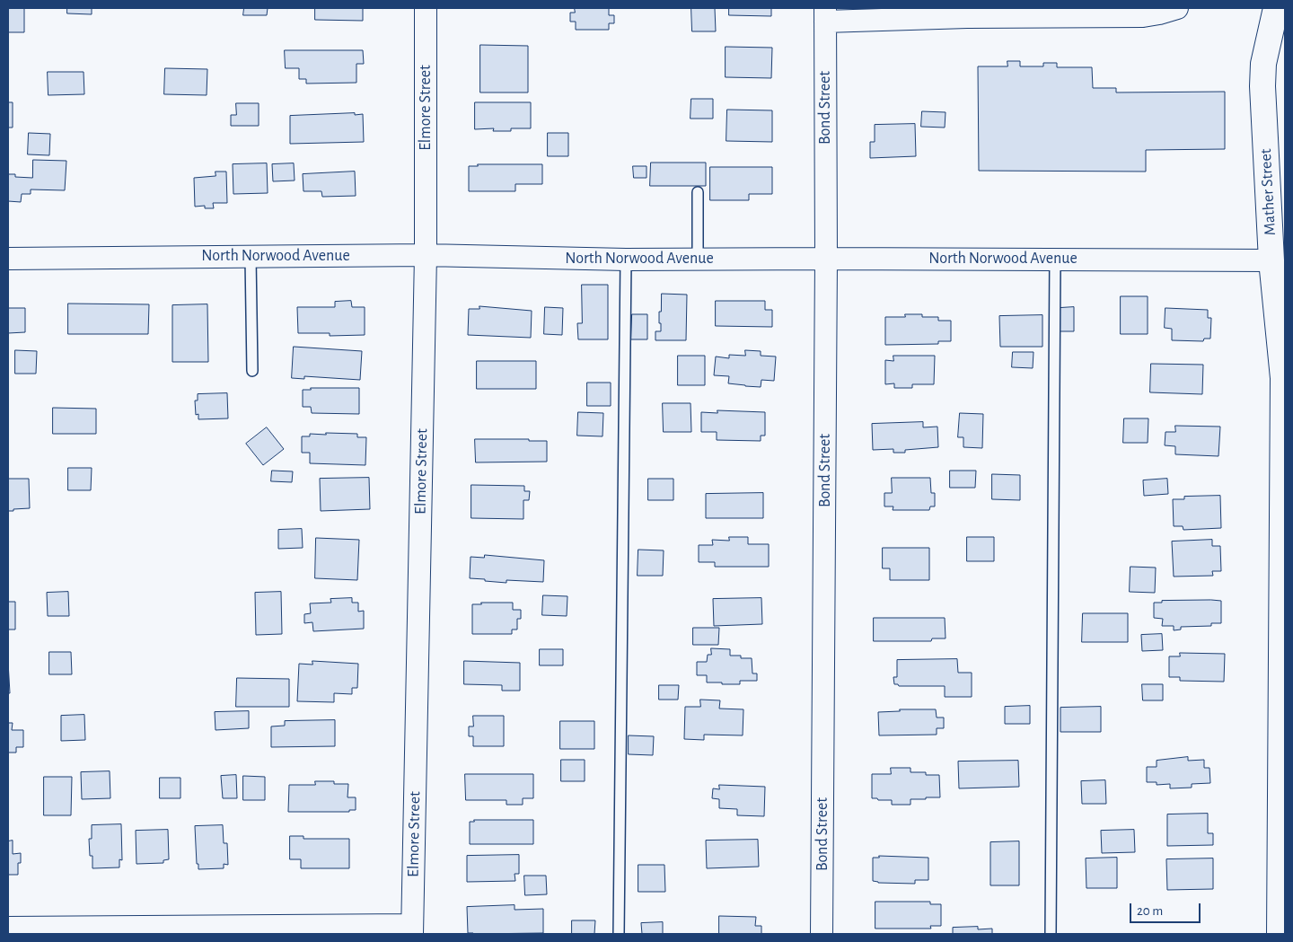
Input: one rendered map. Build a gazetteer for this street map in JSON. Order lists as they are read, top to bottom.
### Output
{
  "streets": {
    "main road": ["Mather Street"],
    "street": ["Elmore Street", "Bond Street", "North Norwood Avenue"]
  },
  "crossings": [
    ["Elmore Street", "North Norwood Avenue"],
    ["Bond Street", "North Norwood Avenue"],
    ["Mather Street", "North Norwood Avenue"]
  ],
  "scale_bar": "20 m"
}
